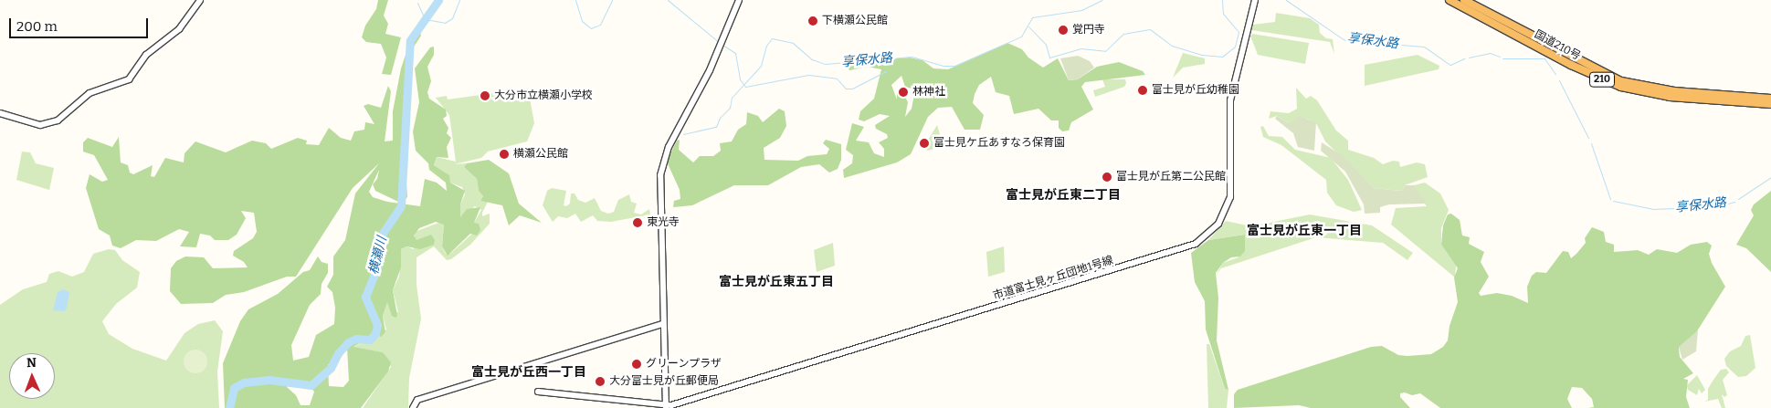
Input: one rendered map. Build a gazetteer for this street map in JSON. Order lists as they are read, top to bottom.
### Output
{
  "streets": {
    "highway": ["国道210号", "210"],
    "street": ["市道富士見ヶ丘団地1号線"]
  },
  "districts": [
    "富士見が丘東二丁目",
    "富士見が丘東一丁目",
    "富士見が丘東五丁目",
    "富士見が丘西一丁目"
  ],
  "water": ["享保水路", "横瀬川"],
  "places": [
    "下横瀬公民館",
    "覚円寺",
    "富士見が丘幼稚園",
    "林神社",
    "大分市立横瀬小学校",
    "富士見ケ丘あすなろ保育園",
    "横瀬公民館",
    "富士見が丘第二公民館",
    "東光寺",
    "グリーンプラザ",
    "大分富士見が丘郵便局"
  ],
  "scale_bar": "200 m",
  "north": "top"
}
